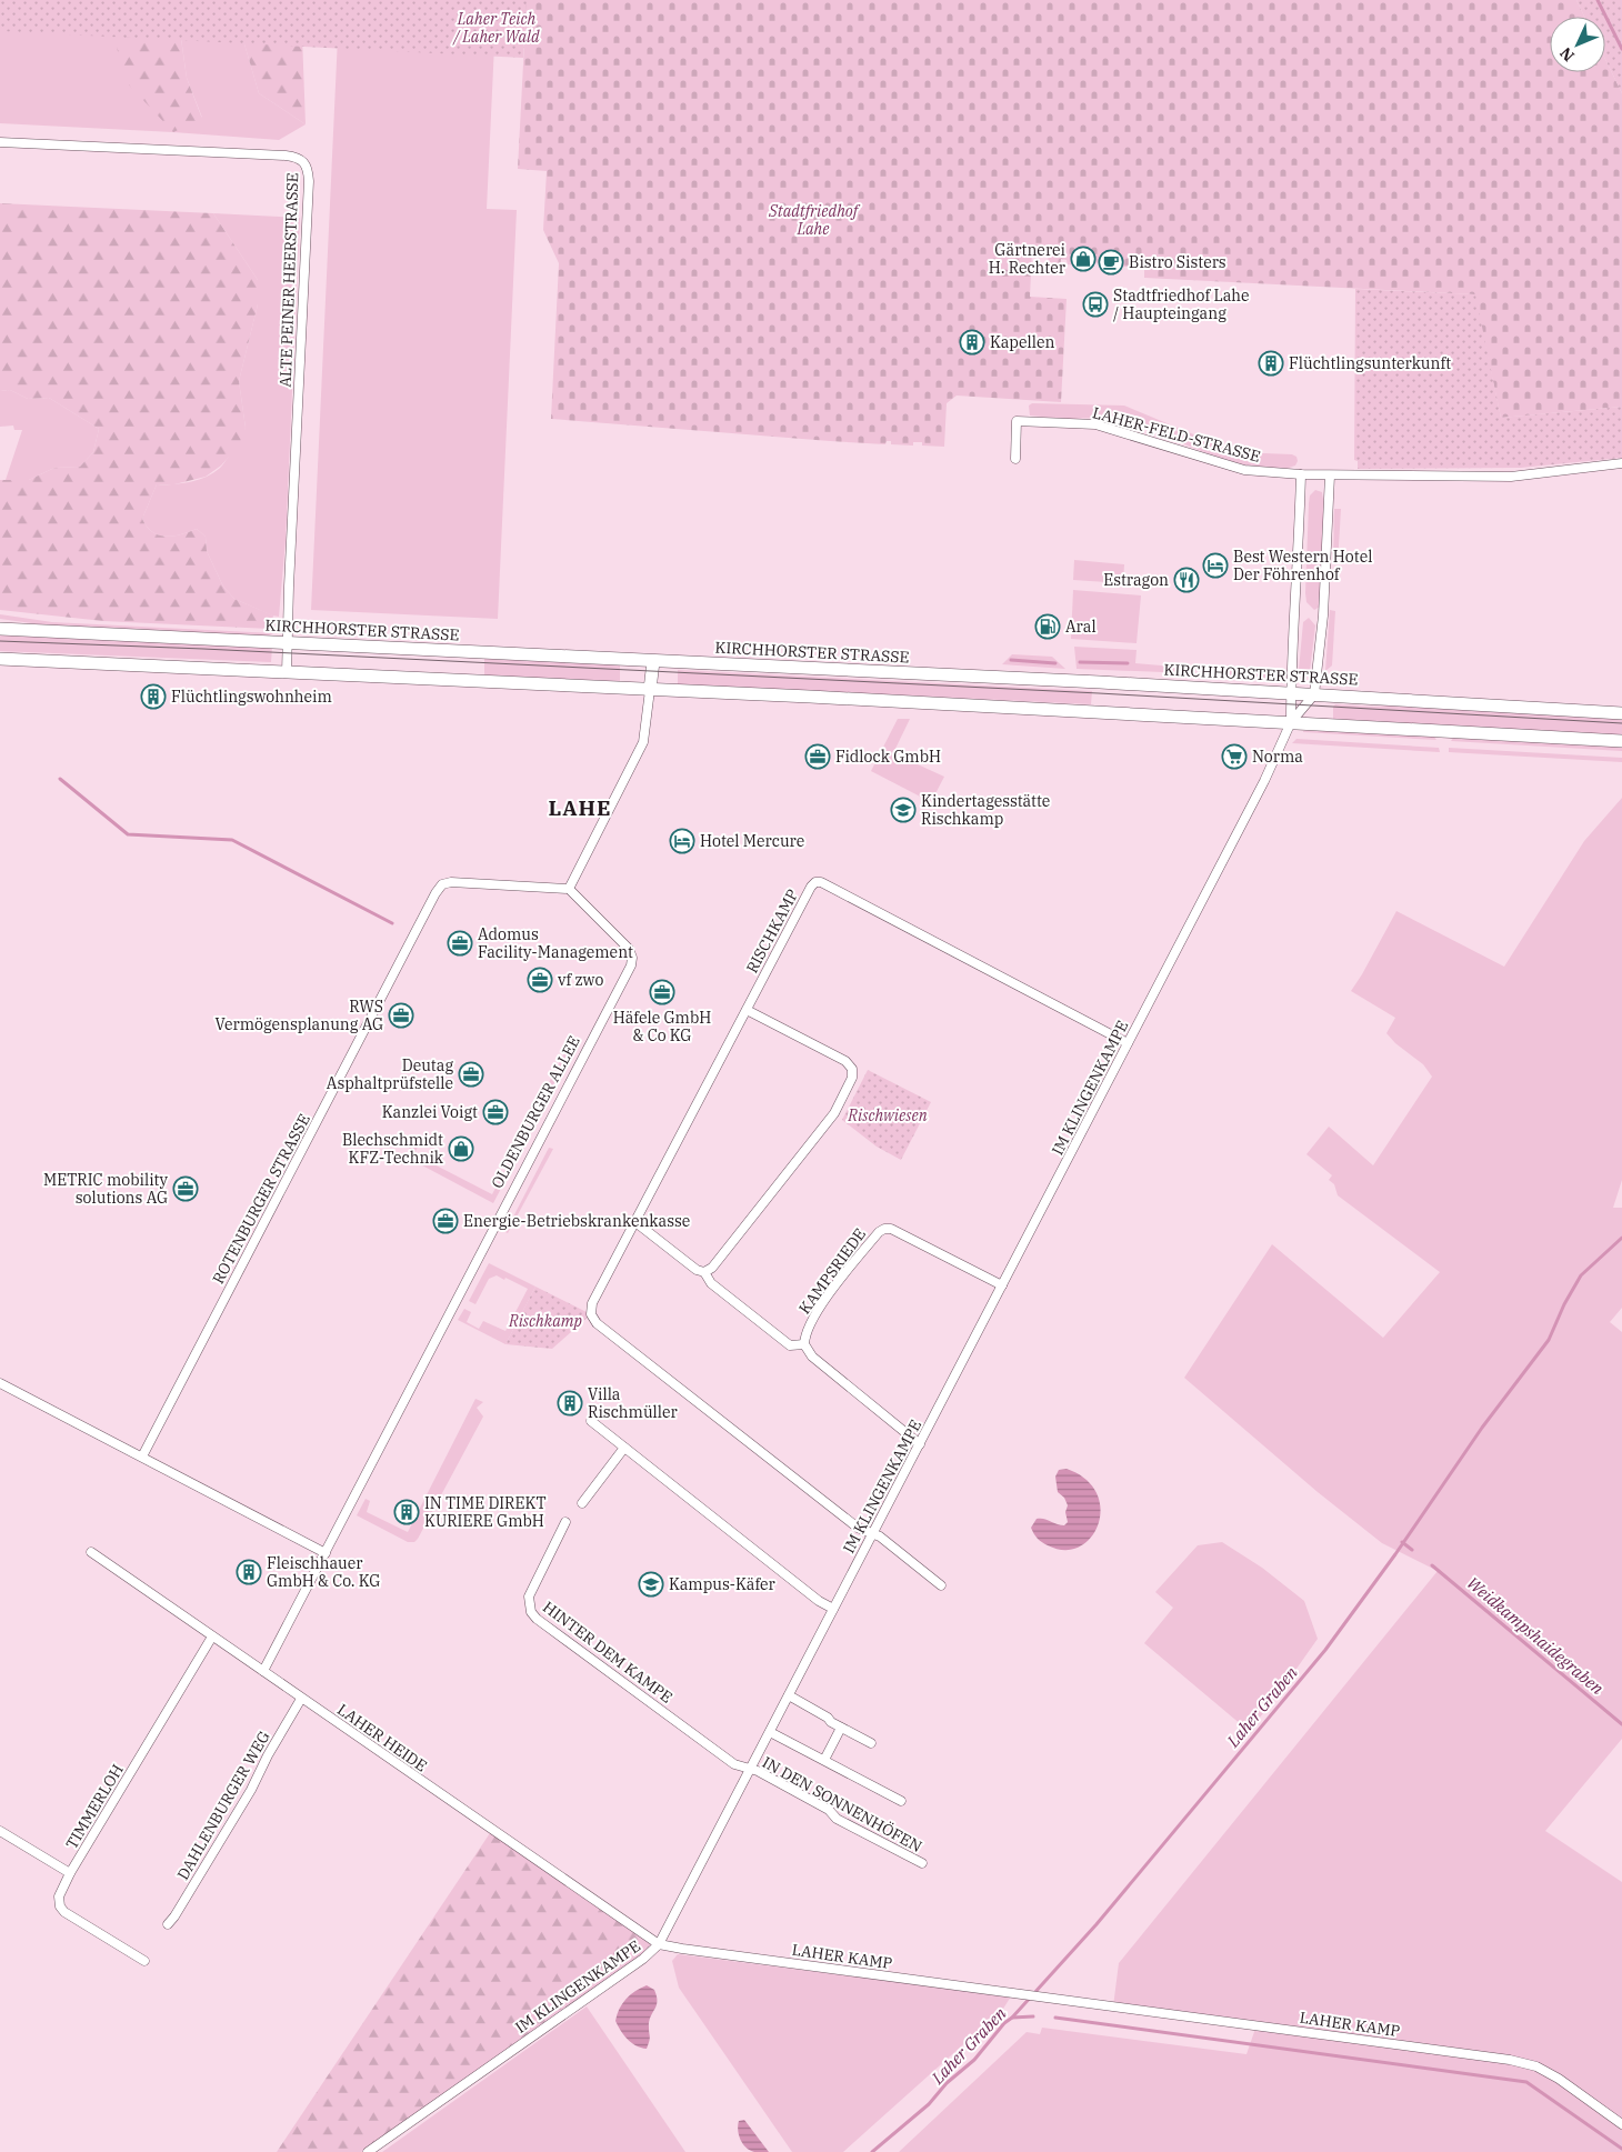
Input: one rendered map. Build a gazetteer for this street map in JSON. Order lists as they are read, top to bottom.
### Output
{
  "streets": {
    "main road": ["KIRCHHORSTER STRASSE"],
    "street": [
      "ALTE PEINER HEERSTRASSE",
      "LAHER-FELD-STRASSE",
      "RISCHKAMP",
      "IM KLINGENKAMPE",
      "OLDENBURGER ALLEE",
      "ROTENBURGER STRASSE",
      "KAMPSRIEDE",
      "HINTER DEM KAMPE",
      "LAHER HEIDE",
      "IN DEN SONNENHÖFEN",
      "DAHLENBURGER WEG",
      "TIMMERLOH",
      "LAHER KAMP"
    ]
  },
  "crossings": [
    ["ALTE PEINER HEERSTRASSE", "KIRCHHORSTER STRASSE"],
    ["RISCHKAMP", "IM KLINGENKAMPE"],
    ["IM KLINGENKAMPE", "KAMPSRIEDE"],
    ["IM KLINGENKAMPE", "HINTER DEM KAMPE"],
    ["IM KLINGENKAMPE", "LAHER HEIDE"],
    ["IM KLINGENKAMPE", "IN DEN SONNENHÖFEN"],
    ["IM KLINGENKAMPE", "LAHER KAMP"],
    ["OLDENBURGER ALLEE", "ROTENBURGER STRASSE"],
    ["OLDENBURGER ALLEE", "LAHER HEIDE"],
    ["HINTER DEM KAMPE", "IN DEN SONNENHÖFEN"],
    ["LAHER HEIDE", "DAHLENBURGER WEG"],
    ["LAHER HEIDE", "TIMMERLOH"],
    ["LAHER HEIDE", "LAHER KAMP"]
  ],
  "districts": ["LAHE"],
  "water": ["Weidkampshaidegraben", "Laher Graben"],
  "parks": [
    "Laher Teich / Laher Wald",
    "Stadtfriedhof Lahe",
    "Rischwiesen",
    "Rischkamp"
  ],
  "places": {
    "shop": ["Gärtnerei H. Rechter", "Blechschmidt KFZ-Technik"],
    "cafe": ["Bistro Sisters"],
    "bus stop": ["Stadtfriedhof Lahe / Haupteingang"],
    "building": [
      "Kapellen",
      "Flüchtlingsunterkunft",
      "Flüchtlingswohnheim",
      "Villa Rischmüller",
      "IN TIME DIREKT KURIERE GmbH",
      "Fleischhauer GmbH & Co. KG"
    ],
    "hotel": ["Best Western Hotel Der Föhrenhof", "Hotel Mercure"],
    "restaurant": ["Estragon"],
    "fuel station": ["Aral"],
    "office": [
      "Fidlock GmbH",
      "Adomus Facility-Management",
      "vf zwo",
      "Häfele GmbH & Co KG",
      "RWS Vermögensplanung AG",
      "Deutag Asphaltprüfstelle",
      "Kanzlei Voigt",
      "METRIC mobility solutions AG",
      "Energie-Betriebskrankenkasse"
    ],
    "supermarket": ["Norma"],
    "school or university": ["Kindertagesstätte Rischkamp", "Kampus-Käfer"]
  },
  "north": "bottom left"
}
